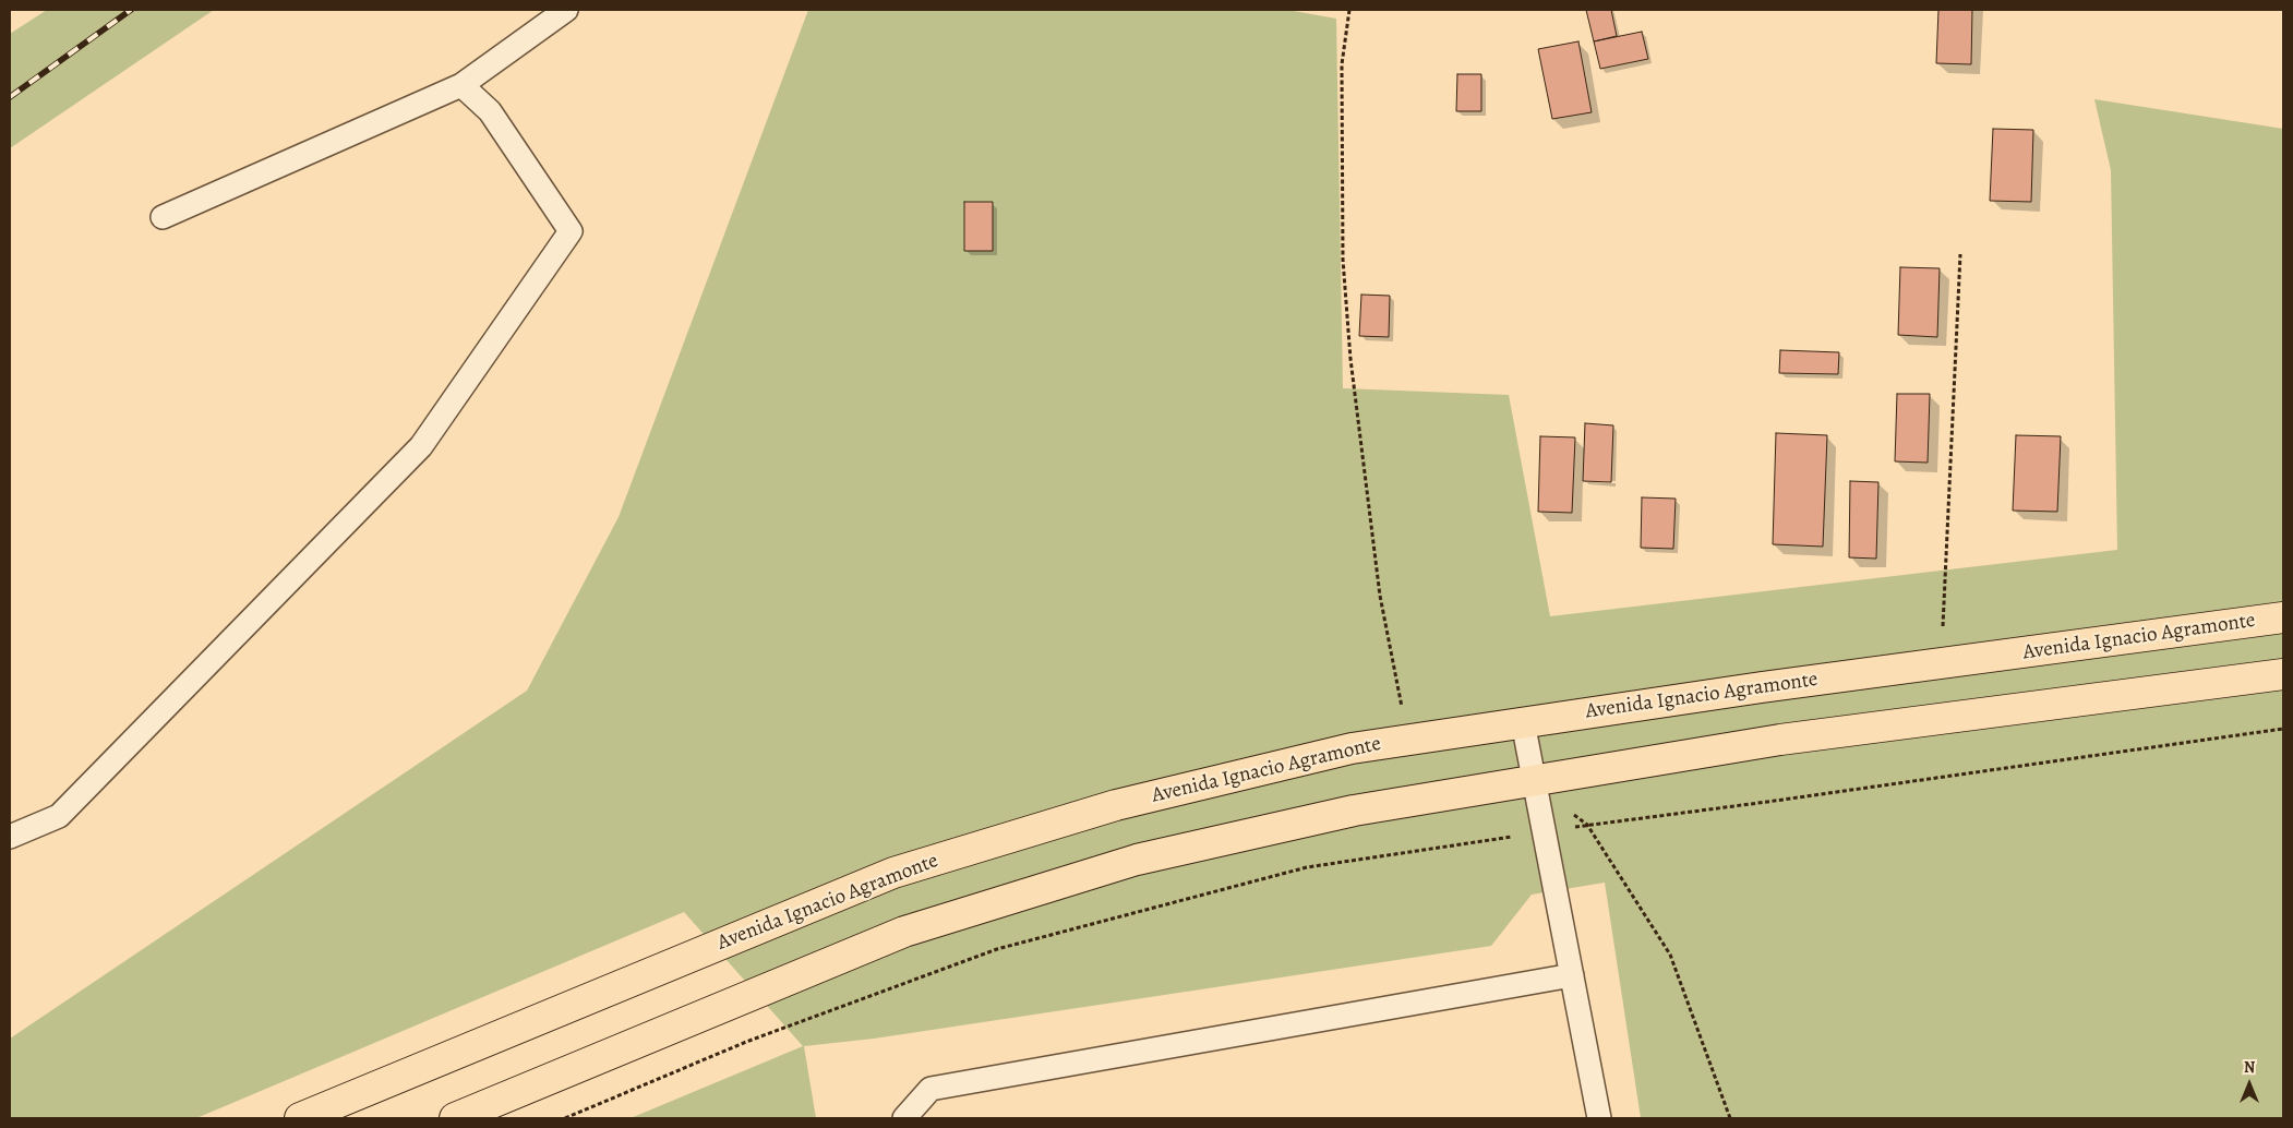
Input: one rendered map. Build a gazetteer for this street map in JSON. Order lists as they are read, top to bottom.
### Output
{
  "streets": {
    "main road": ["Avenida Ignacio Agramonte"]
  },
  "north": "top"
}
